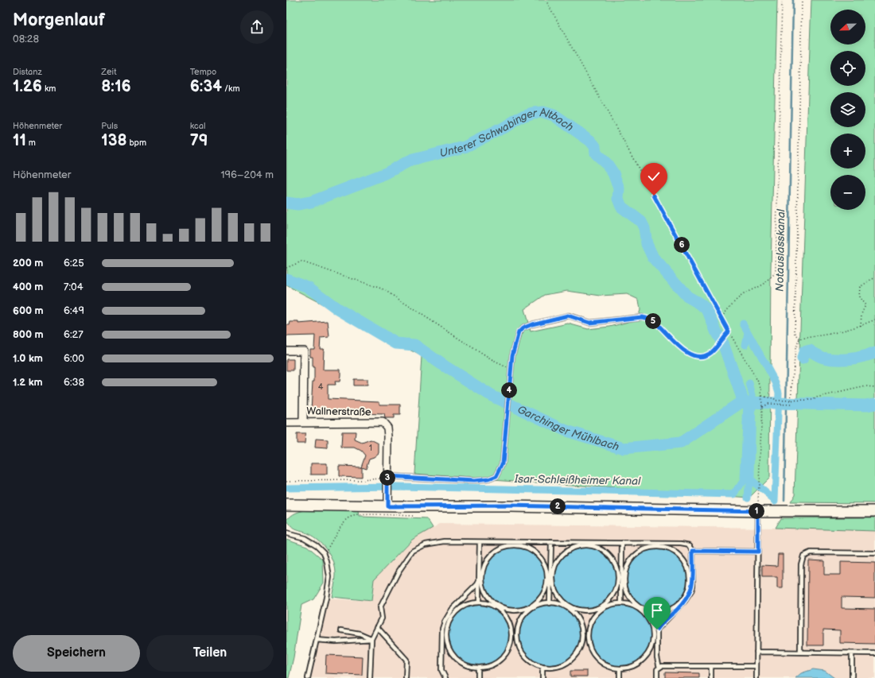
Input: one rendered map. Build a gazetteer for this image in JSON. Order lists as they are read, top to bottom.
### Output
{
  "streets": {
    "street": ["Wallnerstraße"]
  },
  "water": [
    "Unterer Schwabinger Altbach",
    "Notauslasskanal",
    "Garchinger Mühlbach",
    "Isar-Schleißheimer Kanal"
  ],
  "house_numbers": ["4", "1"],
  "north": "left",
  "page": {
    "heading": ["Morgenlauf", "08:28"],
    "map_buttons": ["+", "−"],
    "stats": [
      ["Distanz", "1.26 km"],
      ["Zeit", "8:16"],
      ["Tempo", "6:34 /km"],
      ["Höhenmeter", "11 m"],
      ["Puls", "138 bpm"],
      ["kcal", "79"]
    ],
    "chart": ["Höhenmeter", "196–204 m"],
    "pins": [
      "6",
      "5",
      "4",
      "3",
      "2",
      "1"
    ],
    "list": [
      {
        "name": "200 m",
        "note": "6:25"
      },
      {
        "name": "400 m",
        "note": "7:04"
      },
      {
        "name": "600 m",
        "note": "6:49"
      },
      {
        "name": "800 m",
        "note": "6:27"
      },
      {
        "name": "1.0 km",
        "note": "6:00"
      },
      {
        "name": "1.2 km",
        "note": "6:38"
      }
    ],
    "buttons": ["Speichern", "Teilen"]
  }
}
